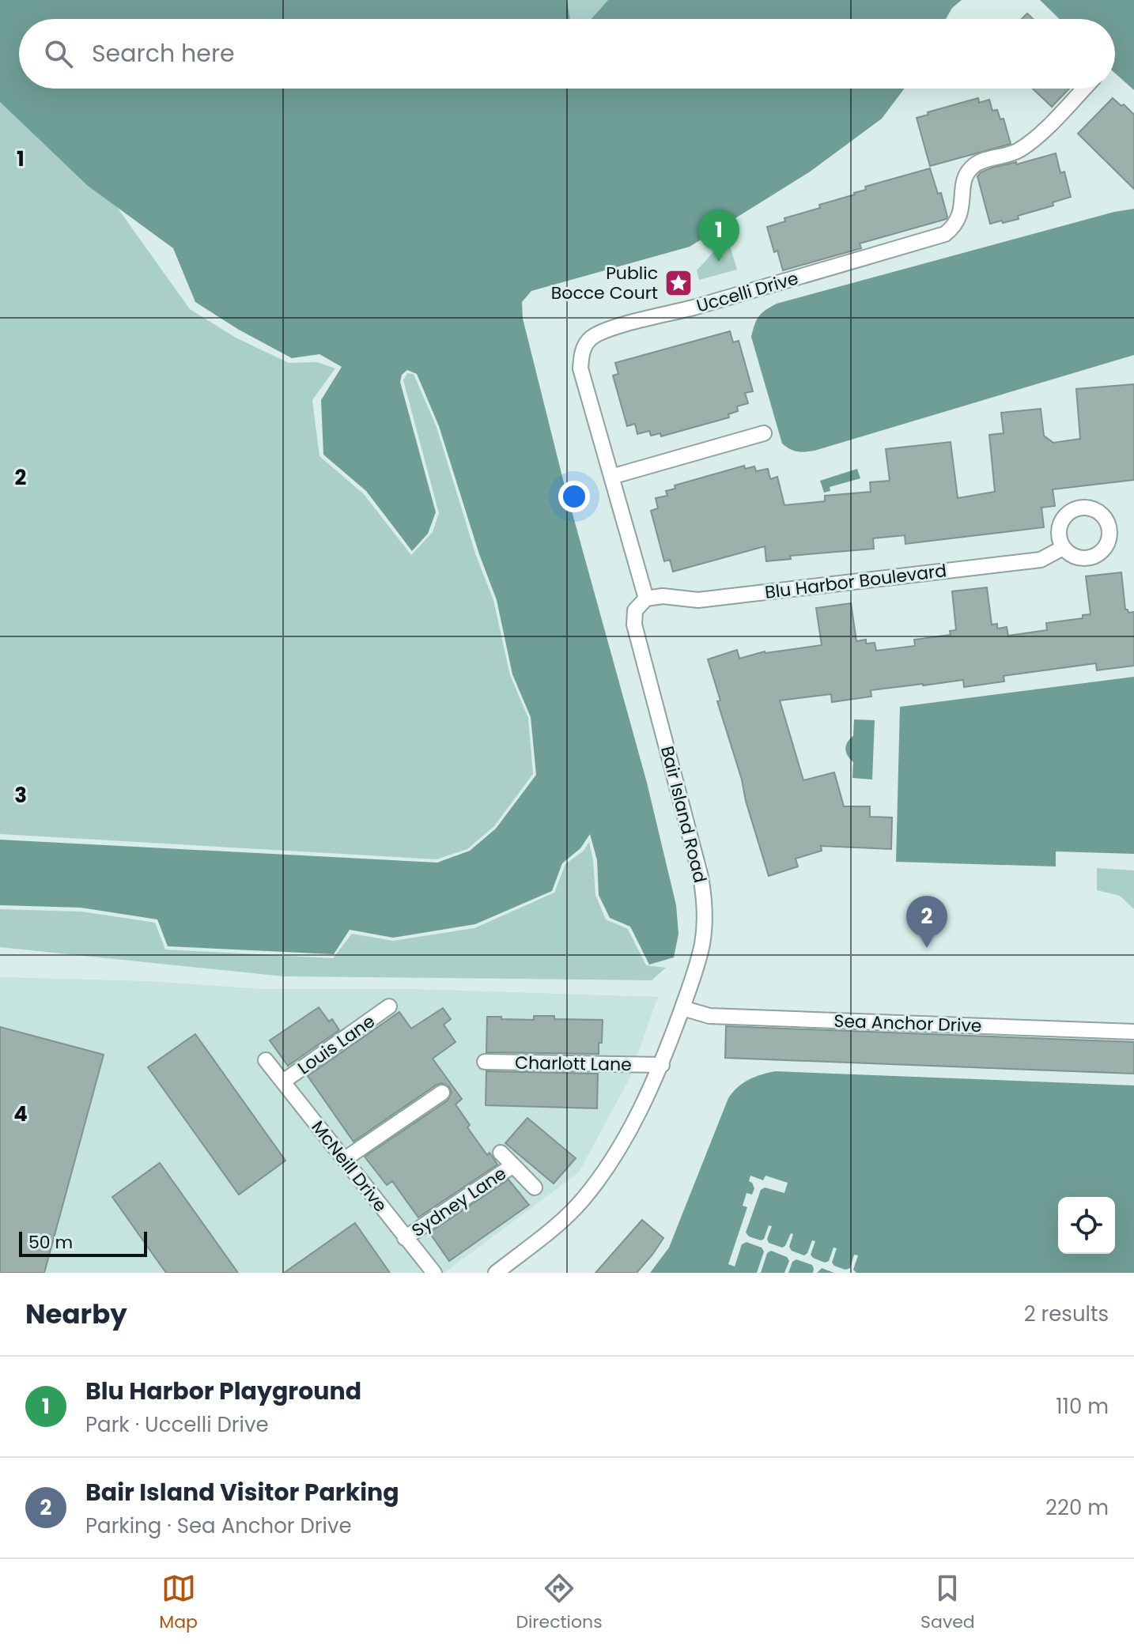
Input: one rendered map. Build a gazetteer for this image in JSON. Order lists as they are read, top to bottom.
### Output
{
  "streets": {
    "street": [
      "Uccelli Drive",
      "Blu Harbor Boulevard",
      "Bair Island Road",
      "Sea Anchor Drive",
      "Louis Lane",
      "Charlott Lane",
      "McNeill Drive",
      "Sydney Lane"
    ]
  },
  "crossings": [
    ["Uccelli Drive", "Blu Harbor Boulevard"],
    ["Uccelli Drive", "Bair Island Road"],
    ["Blu Harbor Boulevard", "Bair Island Road"],
    ["Bair Island Road", "Sea Anchor Drive"],
    ["Bair Island Road", "Charlott Lane"],
    ["Louis Lane", "McNeill Drive"],
    ["McNeill Drive", "Sydney Lane"]
  ],
  "places": {
    "place": ["Public Bocce Court"]
  },
  "scale_bar": "50 m",
  "page": {
    "search": "Search here",
    "pins": ["1", "2"],
    "scale": "50 m",
    "heading": ["Nearby", "2 results"],
    "list": [
      {
        "mark": "1",
        "name": "Blu Harbor Playground",
        "note": "Park · Uccelli Drive",
        "value": "110 m"
      },
      {
        "mark": "2",
        "name": "Bair Island Visitor Parking",
        "note": "Parking · Sea Anchor Drive",
        "value": "220 m"
      }
    ],
    "nav": ["Map", "Directions", "Saved"]
  },
  "grid": {
    "rows": [
      "1",
      "2",
      "3",
      "4"
    ]
  }
}
